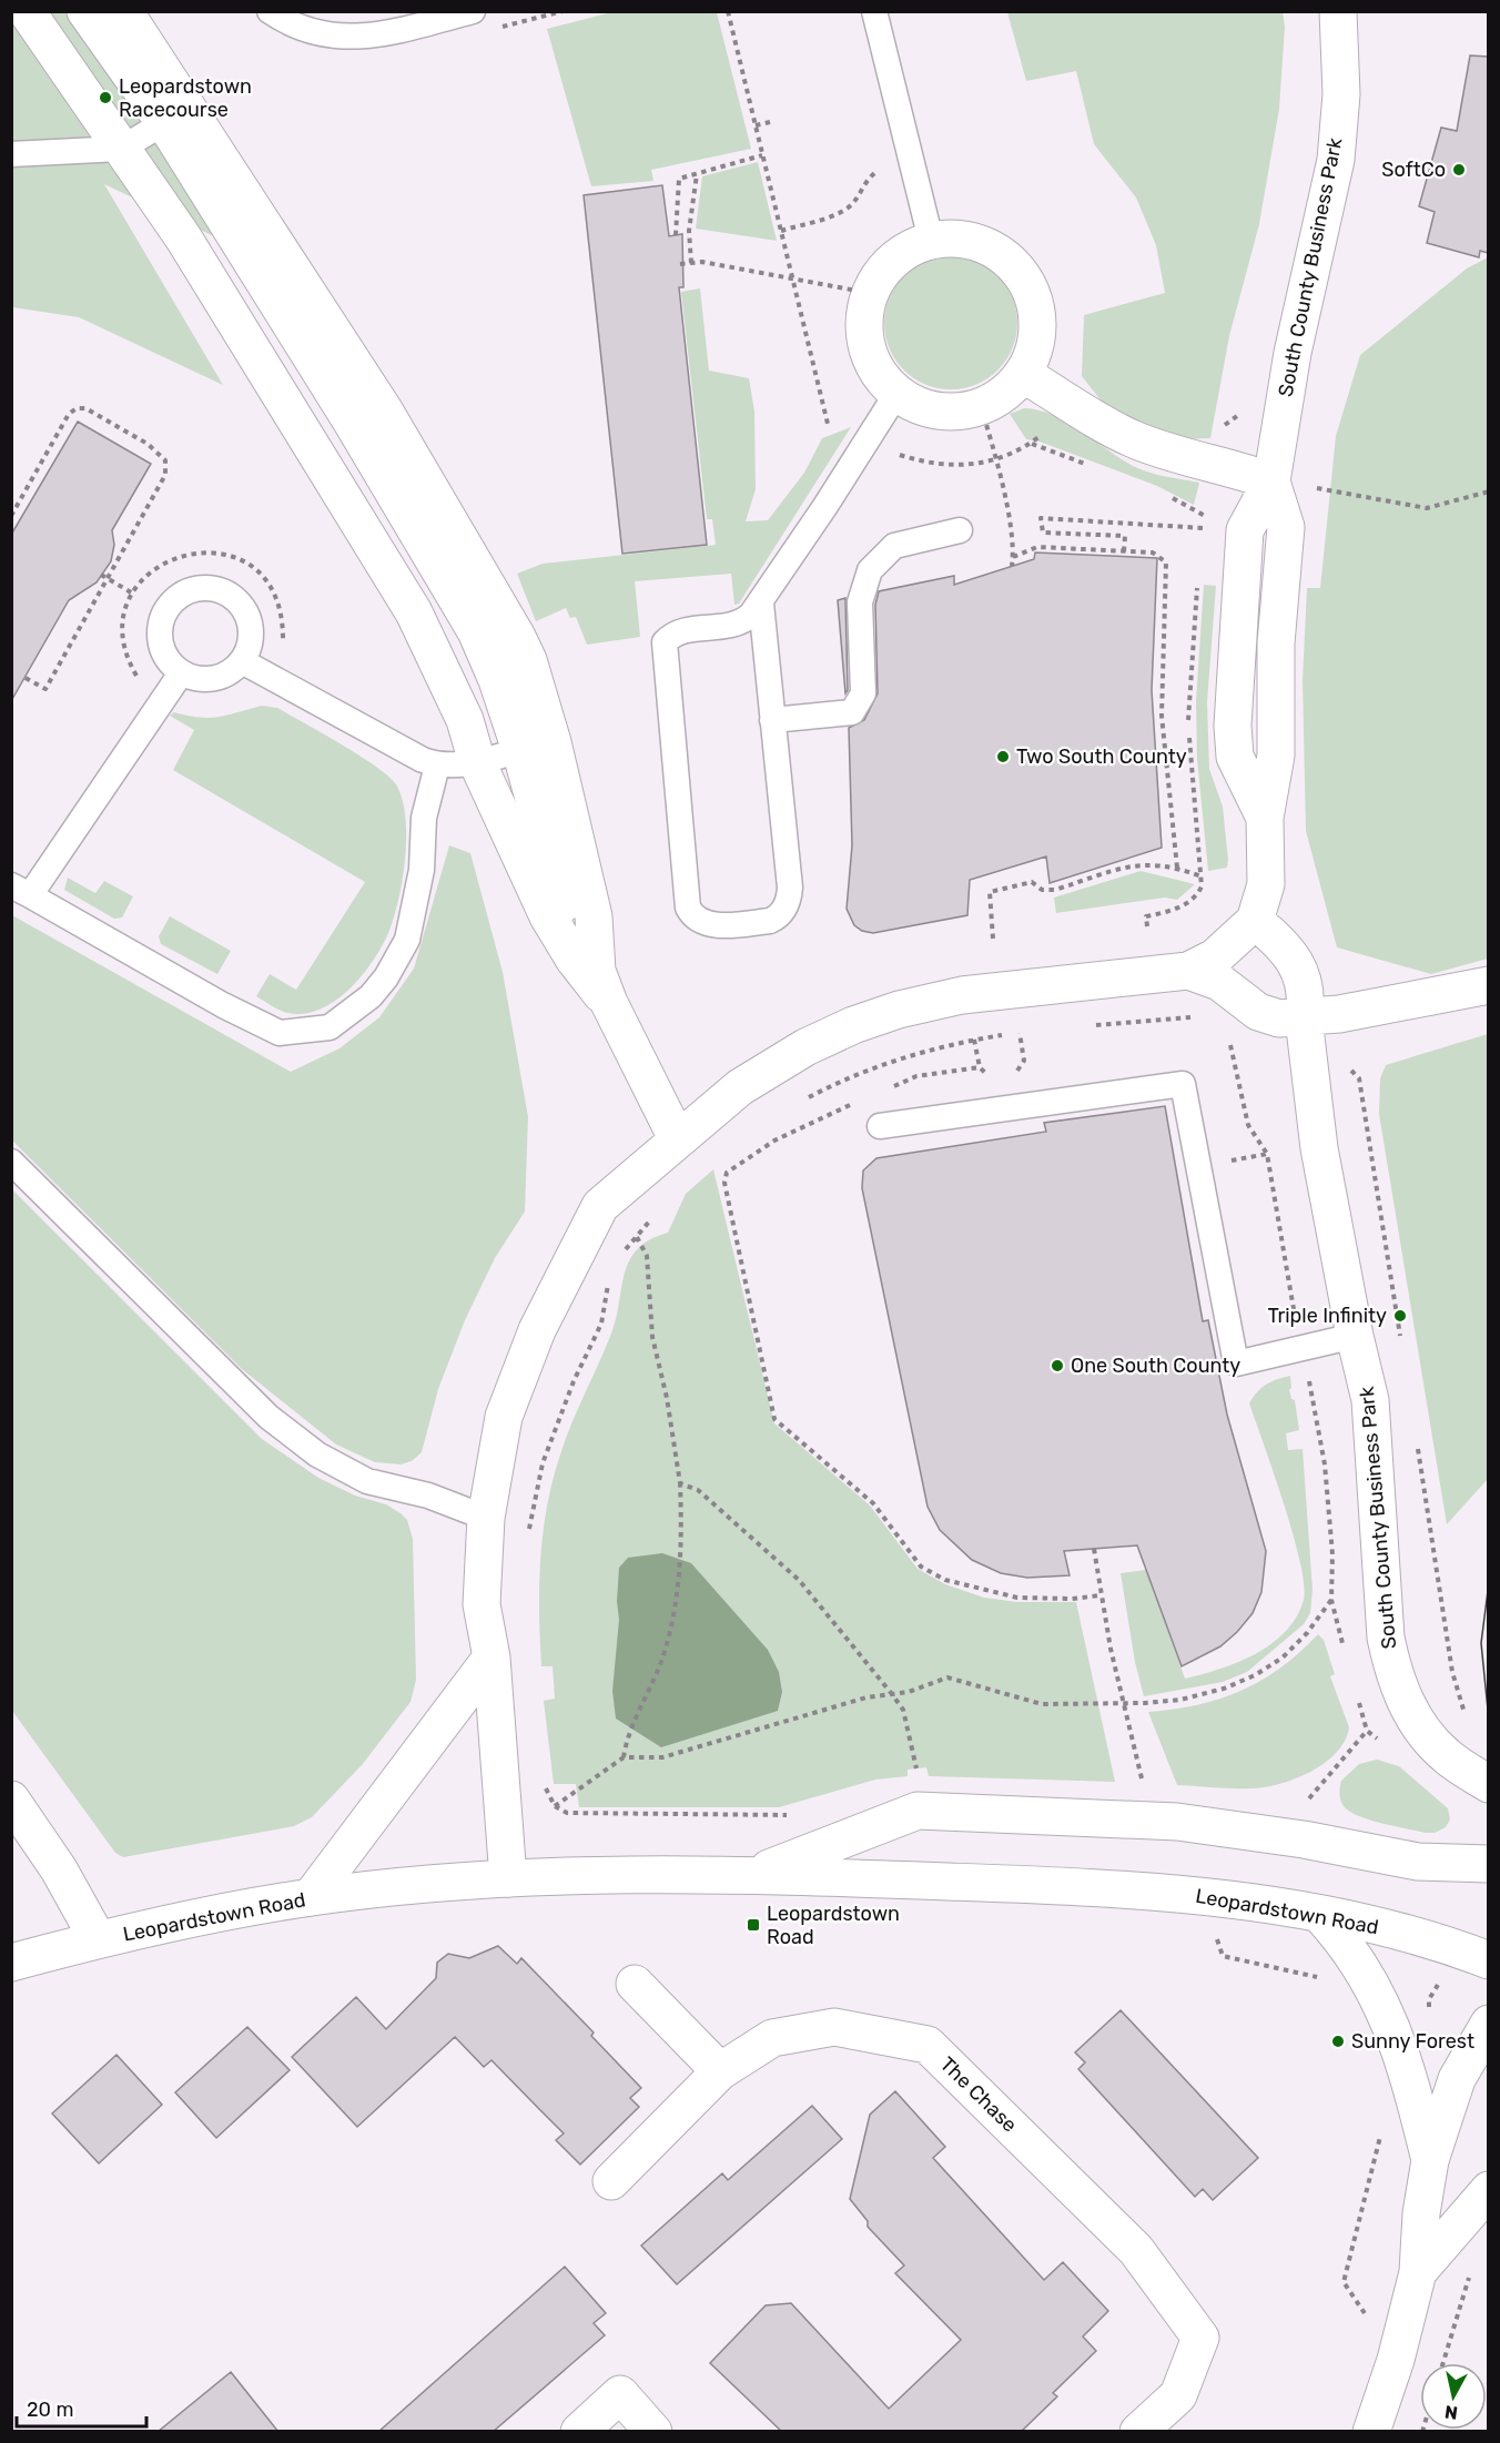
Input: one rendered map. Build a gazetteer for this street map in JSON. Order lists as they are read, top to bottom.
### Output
{
  "streets": {
    "main road": ["South County Business Park", "Leopardstown Road", "The Chase"]
  },
  "crossings": [
    ["South County Business Park", "Leopardstown Road"]
  ],
  "places": {
    "other": [
      "Leopardstown Racecourse",
      "SoftCo",
      "Two South County",
      "Triple Infinity",
      "One South County",
      "Sunny Forest"
    ],
    "transit": ["Leopardstown Road"]
  },
  "scale_bar": "20 m",
  "north": "bottom"
}
